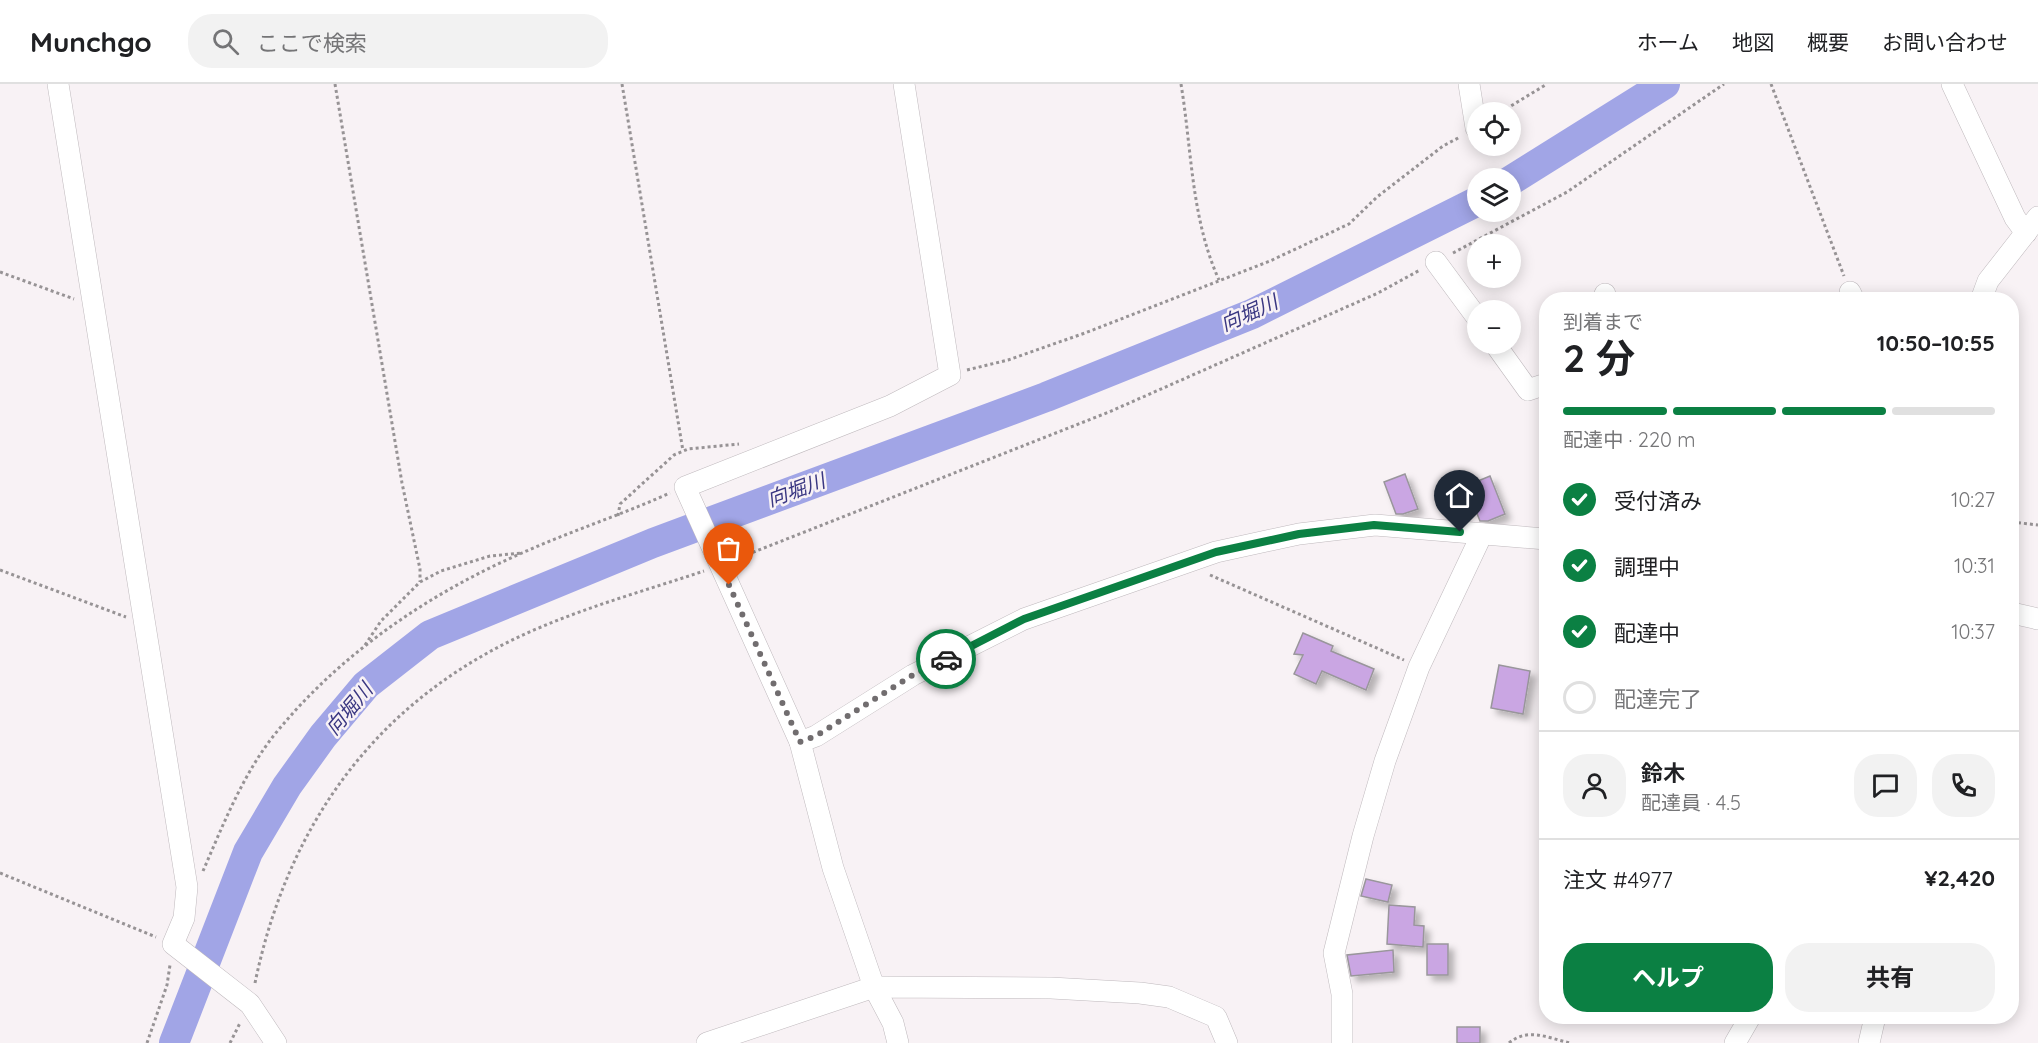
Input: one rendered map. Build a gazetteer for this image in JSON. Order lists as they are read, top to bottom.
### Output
{
  "water": ["向堀川"],
  "page": {
    "header": "Munchgo",
    "search": "ここで検索",
    "nav": [
      "ホーム",
      "地図",
      "概要",
      "お問い合わせ"
    ],
    "map_buttons": ["+", "−"],
    "heading": ["2 分", "到着まで", "10:50–10:55"],
    "panel": [
      "鈴木",
      "配達員 · 4.5",
      "注文 #4977",
      "¥2,420"
    ],
    "bar": "配達中 · 220 m",
    "list": [
      ["受付済み", "10:27"],
      ["調理中", "10:31"],
      ["配達中", "10:37"],
      "配達完了"
    ],
    "buttons": ["ヘルプ", "共有"]
  }
}
